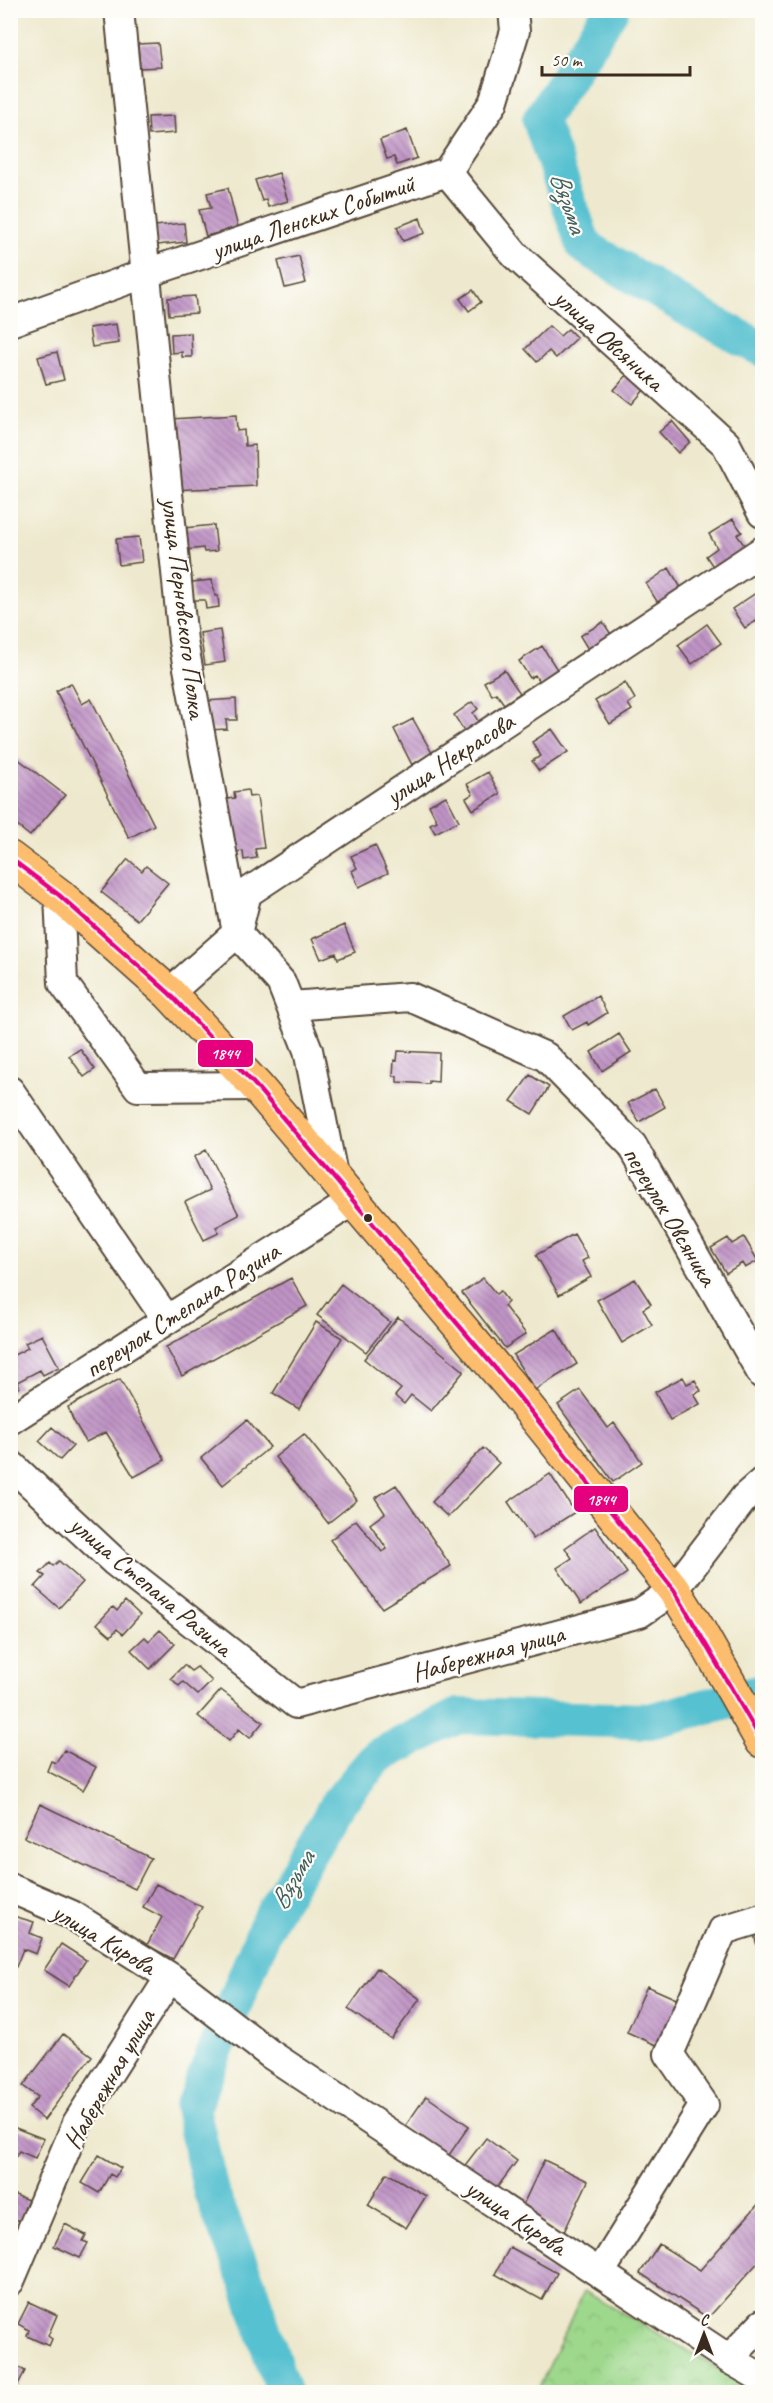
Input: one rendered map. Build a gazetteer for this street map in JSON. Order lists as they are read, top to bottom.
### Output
{
  "streets": {
    "street": [
      "улица Ленских Событий",
      "улица Овсяника",
      "улица Перновского Полка",
      "улица Некрасова",
      "переулок Овсяника",
      "переулок Степана Разина",
      "улица Степана Разина",
      "Набережная улица",
      "улица Кирова"
    ]
  },
  "crossings": [
    ["улица Ленских Событий", "улица Овсяника"],
    ["улица Ленских Событий", "улица Перновского Полка"],
    ["улица Перновского Полка", "улица Некрасова"],
    ["улица Степана Разина", "Набережная улица"],
    ["Набережная улица", "улица Кирова"]
  ],
  "water": ["Вязьма"],
  "lines": ["transit line 1844"],
  "scale_bar": "50 m",
  "north": "top"
}
